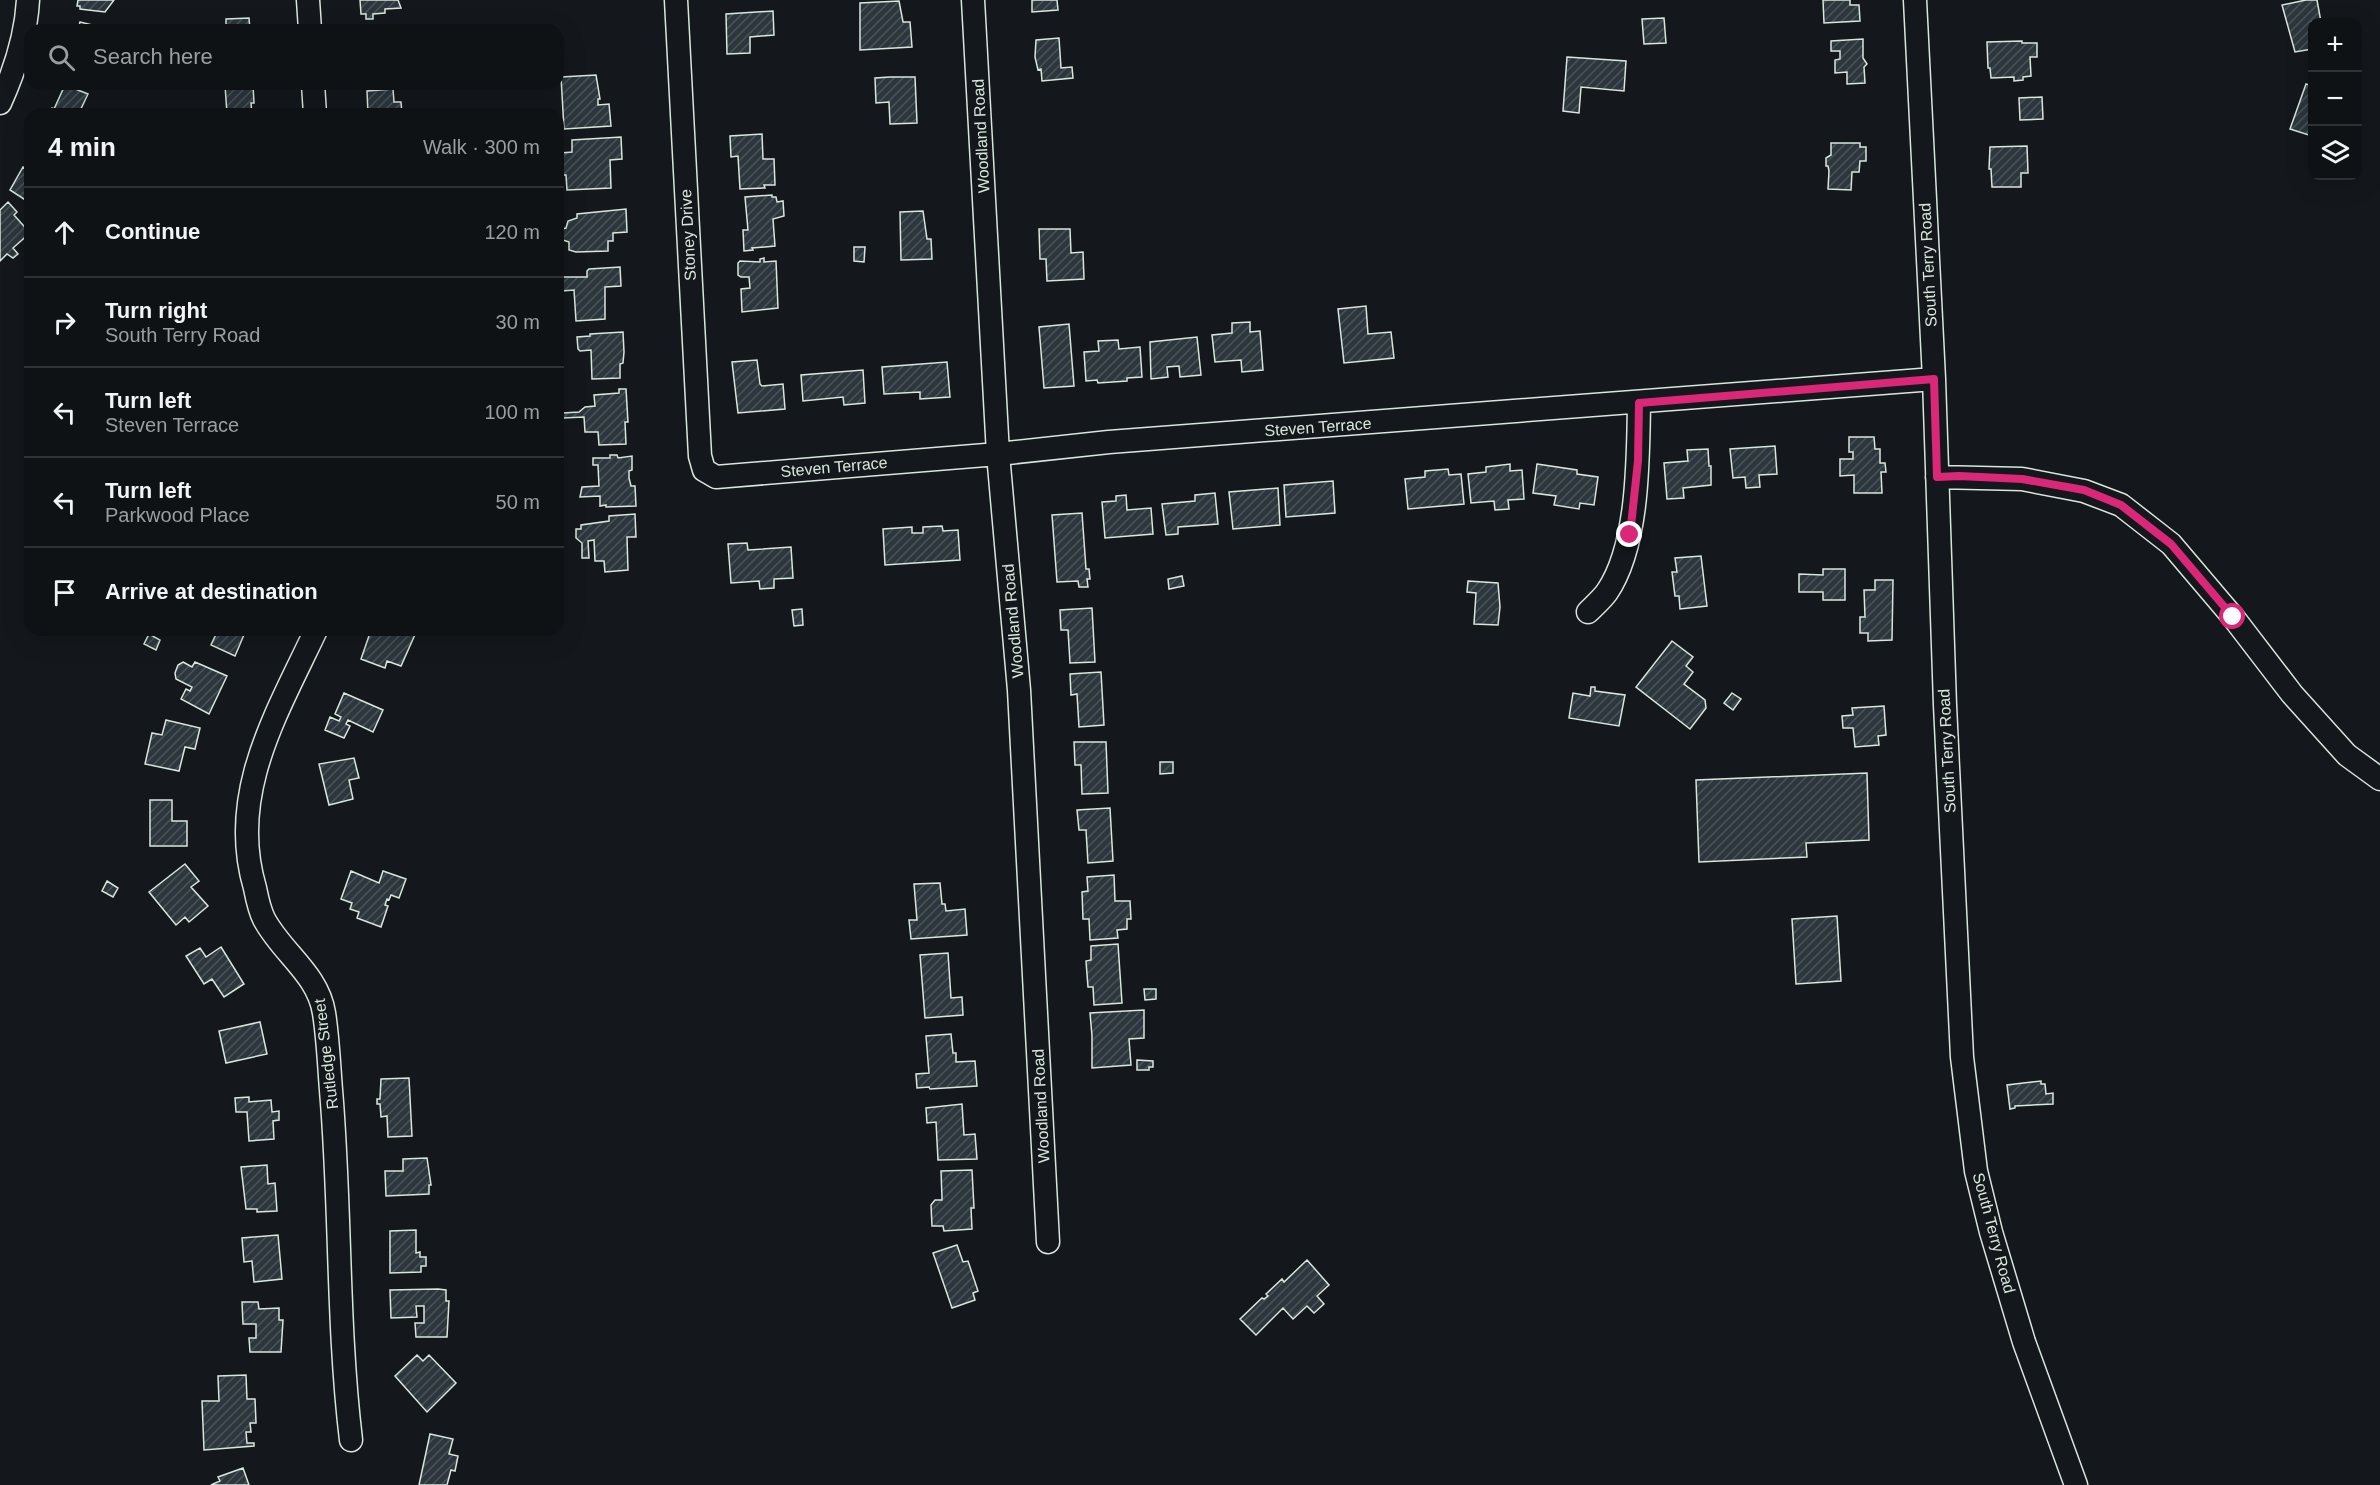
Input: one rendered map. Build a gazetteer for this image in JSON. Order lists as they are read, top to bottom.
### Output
{
  "streets": {
    "street": [
      "Woodland Road",
      "Stoney Drive",
      "South Terry Road",
      "Steven Terrace",
      "Rutledge Street"
    ]
  },
  "crossings": [
    ["Woodland Road", "Steven Terrace"],
    ["Stoney Drive", "Steven Terrace"],
    ["South Terry Road", "Steven Terrace"]
  ],
  "page": {
    "map_buttons": ["+", "−"],
    "search": "Search here",
    "heading": ["4 min", "Walk · 300 m"],
    "list": [
      ["Continue", "120 m"],
      ["Turn right", "South Terry Road", "30 m"],
      ["Turn left", "Steven Terrace", "100 m"],
      ["Turn left", "Parkwood Place", "50 m"],
      "Arrive at destination"
    ]
  }
}
